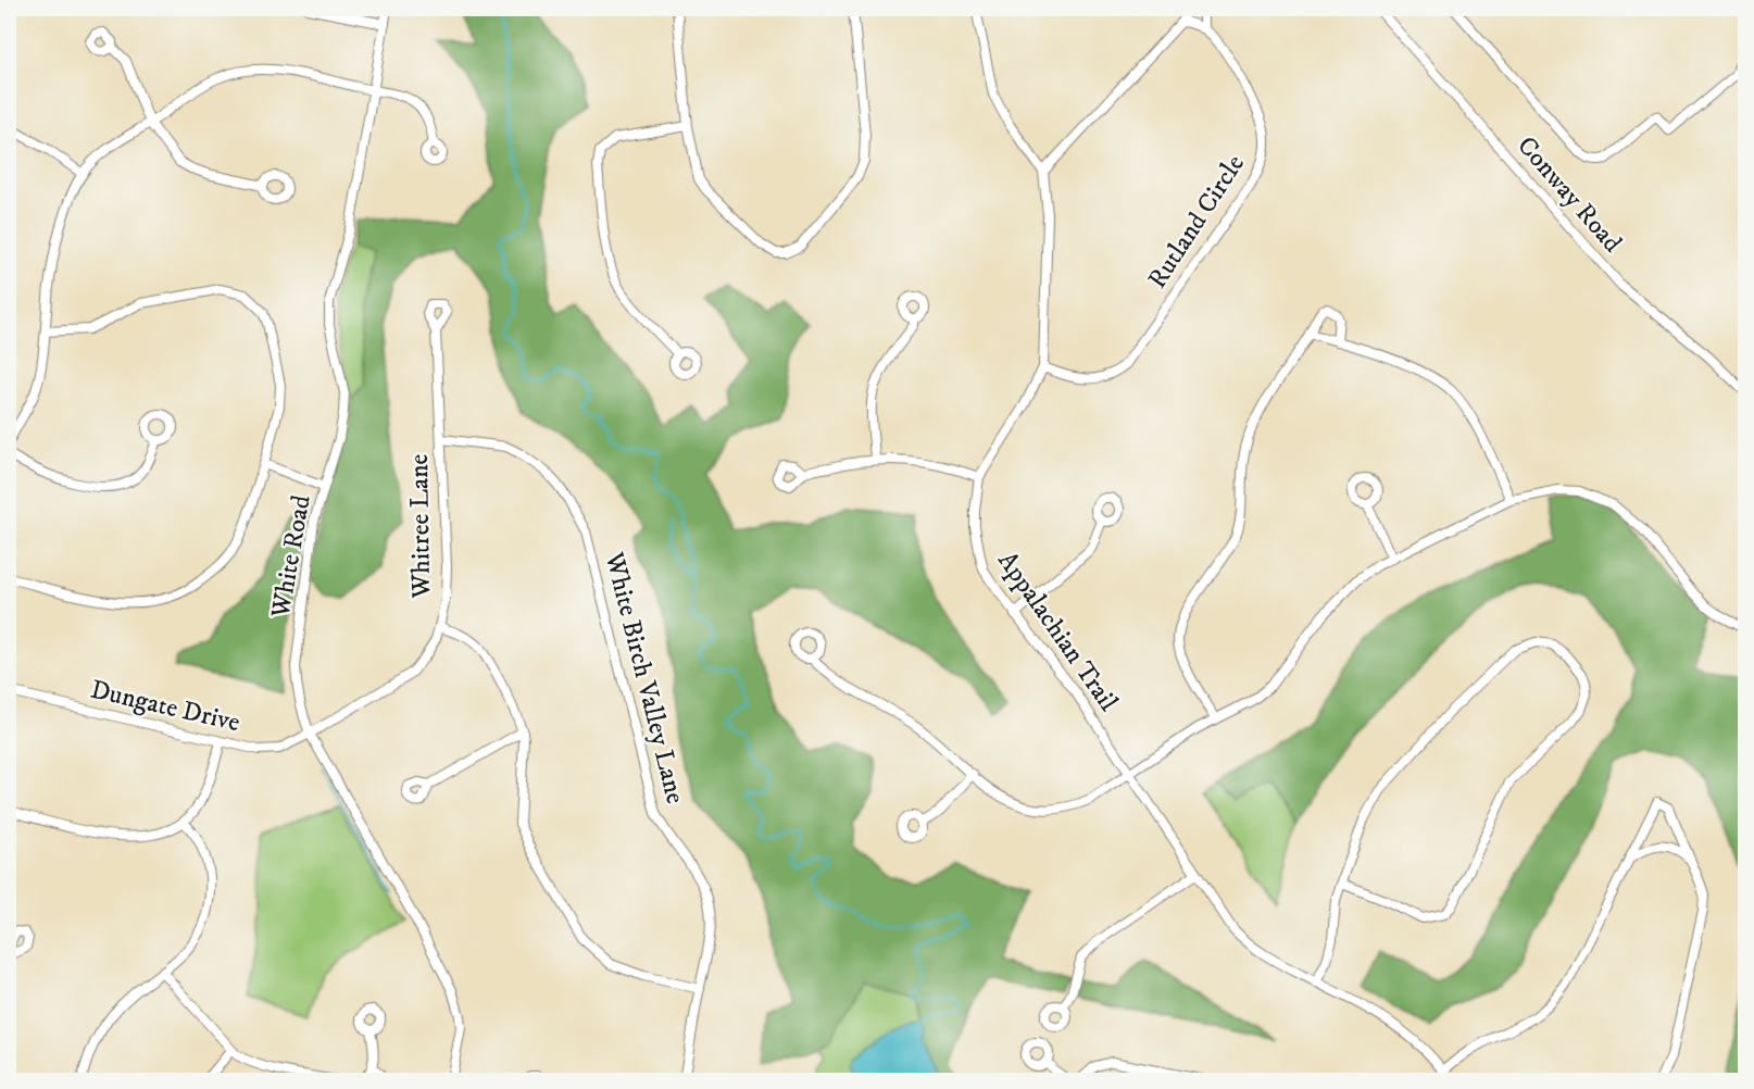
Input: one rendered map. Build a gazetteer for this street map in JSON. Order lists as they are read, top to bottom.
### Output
{
  "streets": {
    "street": [
      "Conway Road",
      "Rutland Circle",
      "Whitree Lane",
      "White Road",
      "Appalachian Trail",
      "White Birch Valley Lane",
      "Dungate Drive"
    ]
  },
  "crossings": [
    ["Rutland Circle", "Appalachian Trail"],
    ["Whitree Lane", "White Road"],
    ["Whitree Lane", "White Birch Valley Lane"],
    ["Whitree Lane", "Dungate Drive"],
    ["White Road", "Dungate Drive"]
  ]
}
